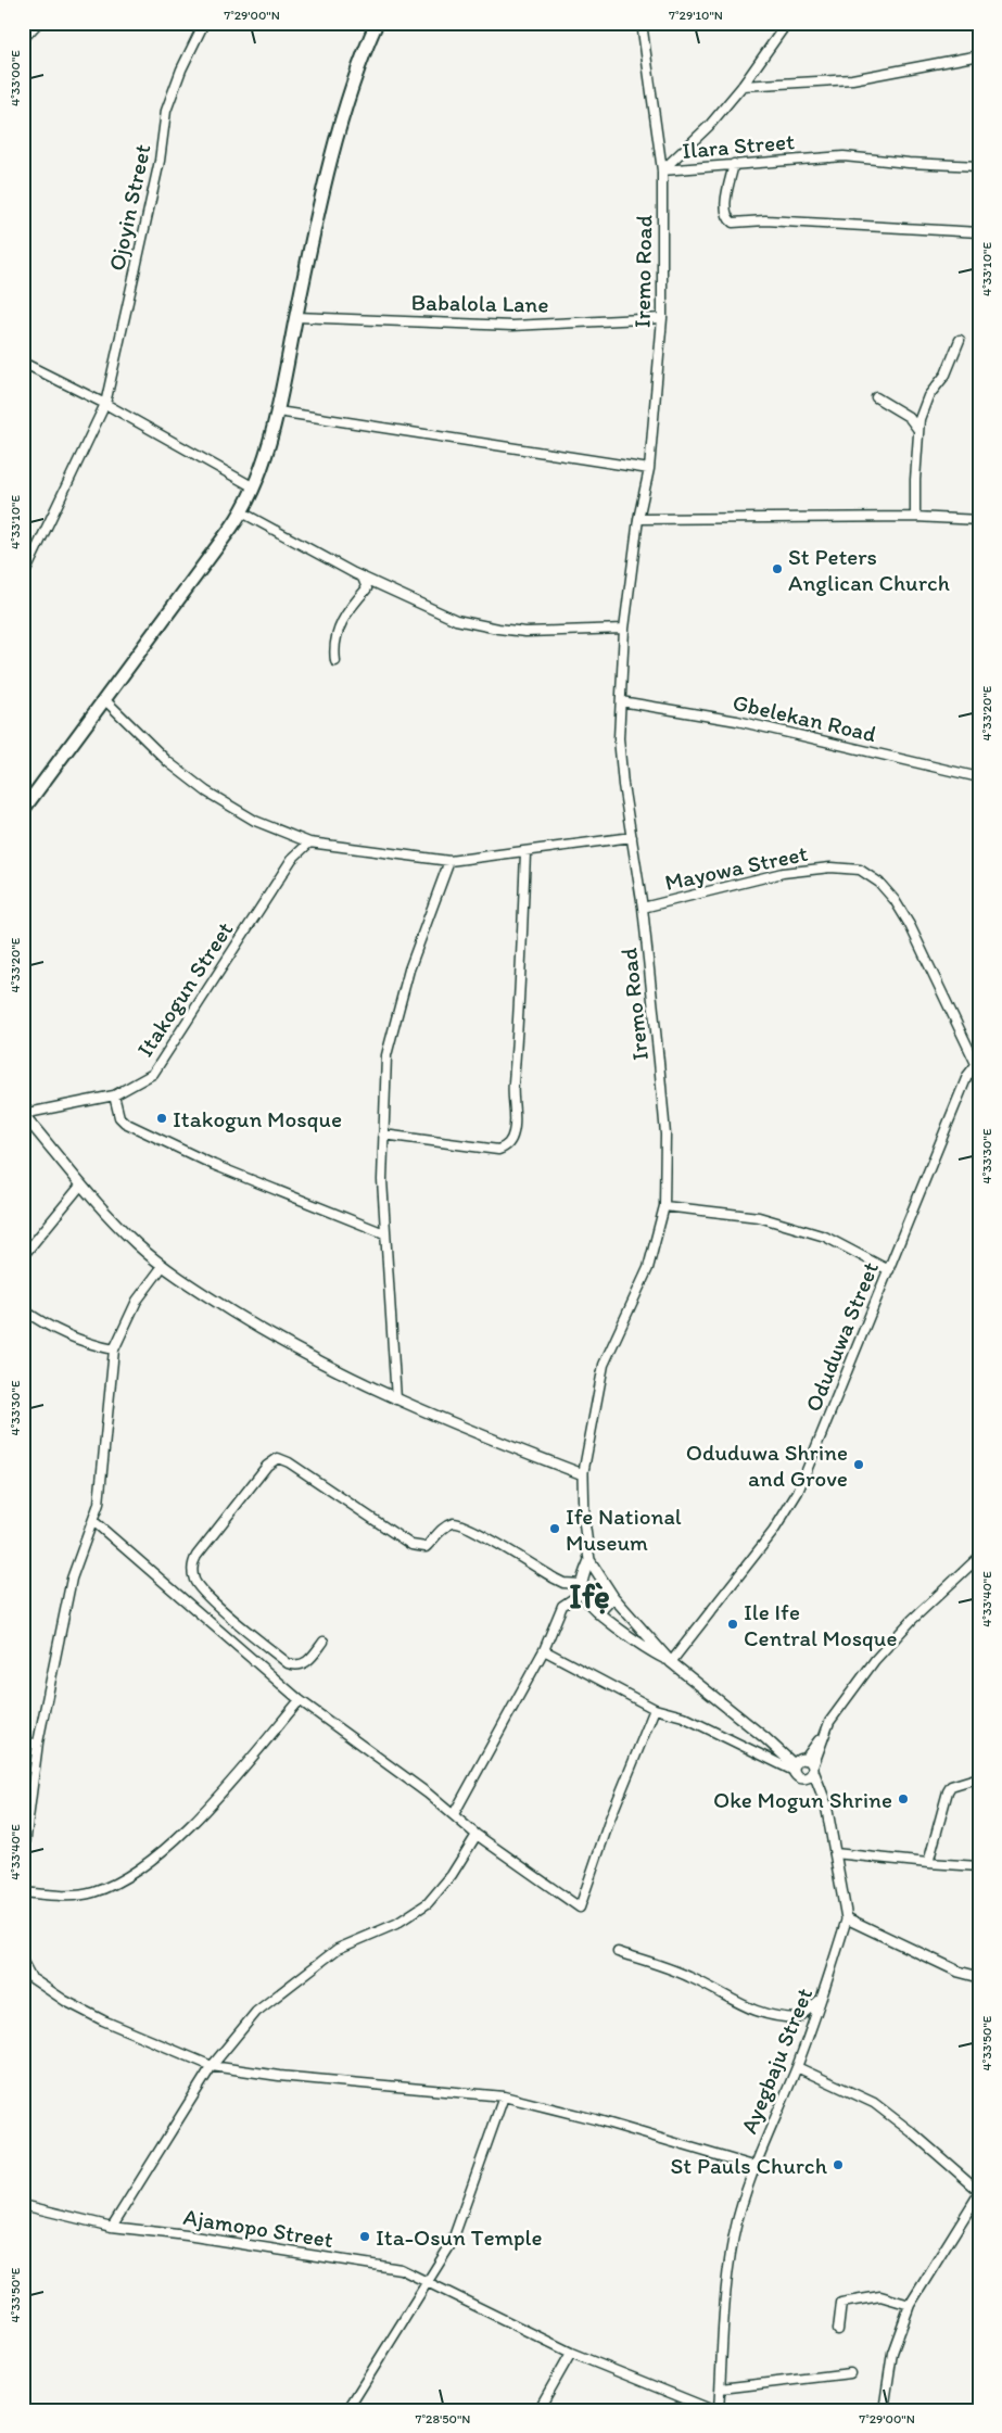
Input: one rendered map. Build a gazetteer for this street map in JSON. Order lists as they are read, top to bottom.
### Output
{
  "streets": {
    "street": [
      "Ilara Street",
      "Ojoyin Street",
      "Iremo Road",
      "Babalola Lane",
      "Gbelekan Road",
      "Mayowa Street",
      "Itakogun Street",
      "Oduduwa Street",
      "Ayegbaju Street",
      "Ajamopo Street"
    ]
  },
  "crossings": [
    ["Ilara Street", "Iremo Road"],
    ["Iremo Road", "Babalola Lane"],
    ["Iremo Road", "Gbelekan Road"],
    ["Iremo Road", "Mayowa Street"],
    ["Mayowa Street", "Oduduwa Street"]
  ],
  "districts": ["Ifẹ̀"],
  "places": [
    "St Peters Anglican Church",
    "Itakogun Mosque",
    "Oduduwa Shrine and Grove",
    "Ife National Museum",
    "Ile Ife Central Mosque",
    "Oke Mogun Shrine",
    "St Pauls Church",
    "Ita-Osun Temple"
  ],
  "coordinates": [
    "7°29'00\"N",
    "7°29'10\"N",
    "4°33'00\"E",
    "4°33'10\"E",
    "4°33'20\"E",
    "4°33'30\"E",
    "4°33'40\"E",
    "4°33'50\"E",
    "7°28'50\"N"
  ]
}
